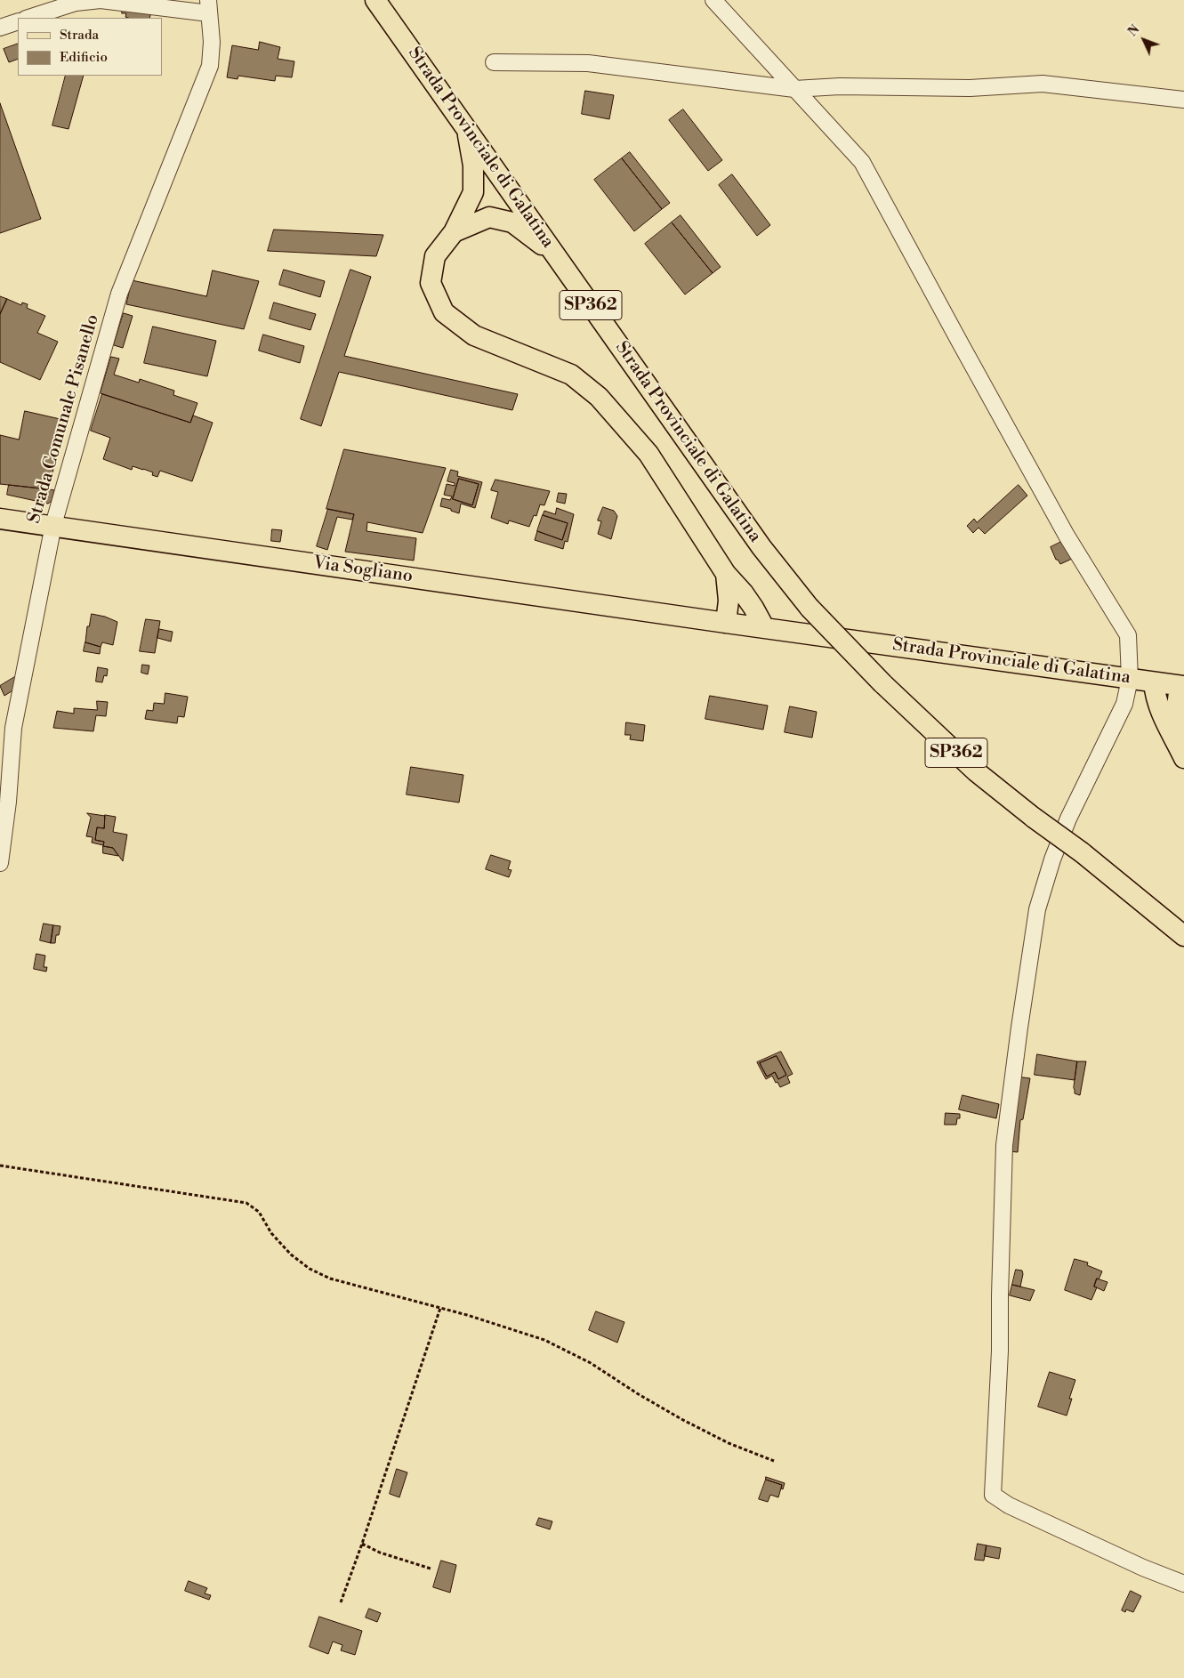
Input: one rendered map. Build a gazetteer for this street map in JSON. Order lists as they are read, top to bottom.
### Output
{
  "streets": {
    "main road": ["Strada Provinciale di Galatina", "SP362", "Via Sogliano"],
    "street": ["Strada Comunale Pisanello"]
  },
  "crossings": [
    ["Strada Provinciale di Galatina", "Via Sogliano"],
    ["Strada Comunale Pisanello", "Via Sogliano"]
  ],
  "legend": ["Strada", "Edificio"],
  "north": "top left"
}
